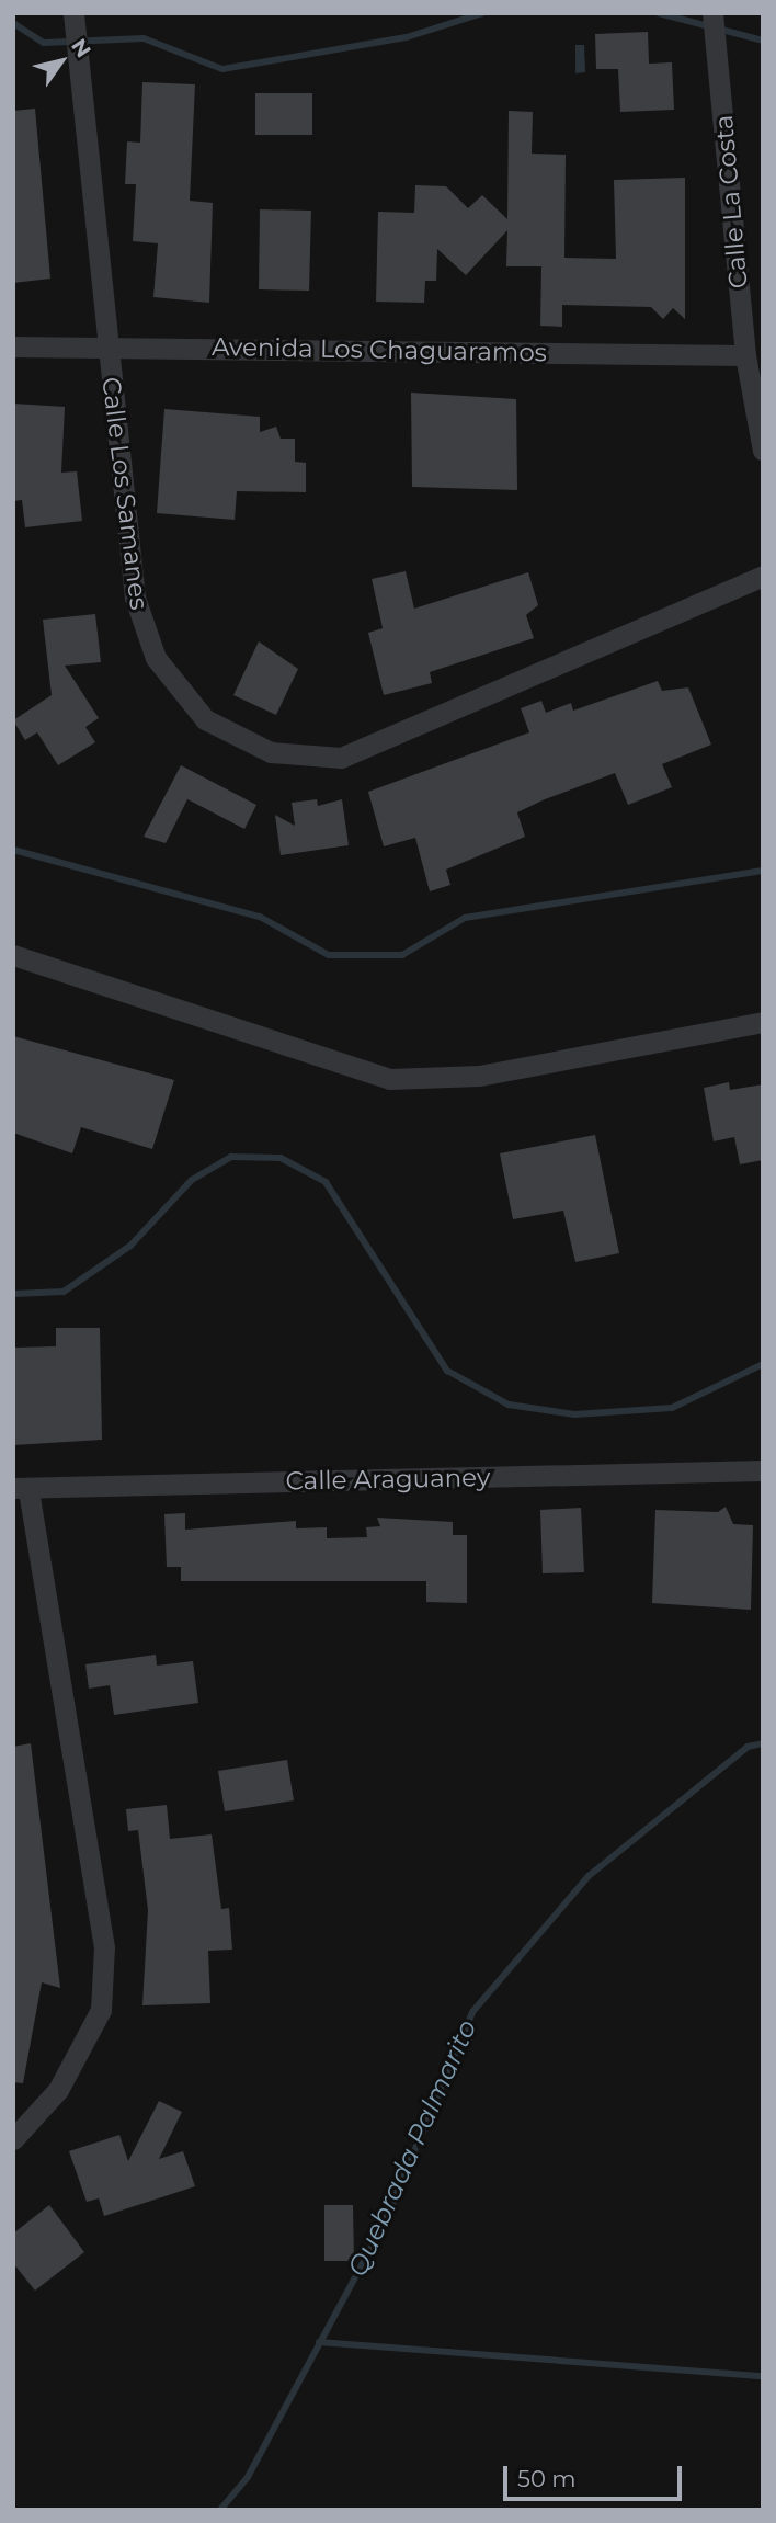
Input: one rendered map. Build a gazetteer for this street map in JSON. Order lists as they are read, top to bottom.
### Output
{
  "streets": {
    "street": [
      "Calle La Costa",
      "Avenida Los Chaguaramos",
      "Calle Los Samanes",
      "Calle Araguaney"
    ]
  },
  "crossings": [
    ["Calle La Costa", "Avenida Los Chaguaramos"],
    ["Avenida Los Chaguaramos", "Calle Los Samanes"]
  ],
  "water": ["Quebrada Palmarito"],
  "scale_bar": "50 m",
  "north": "top right"
}
